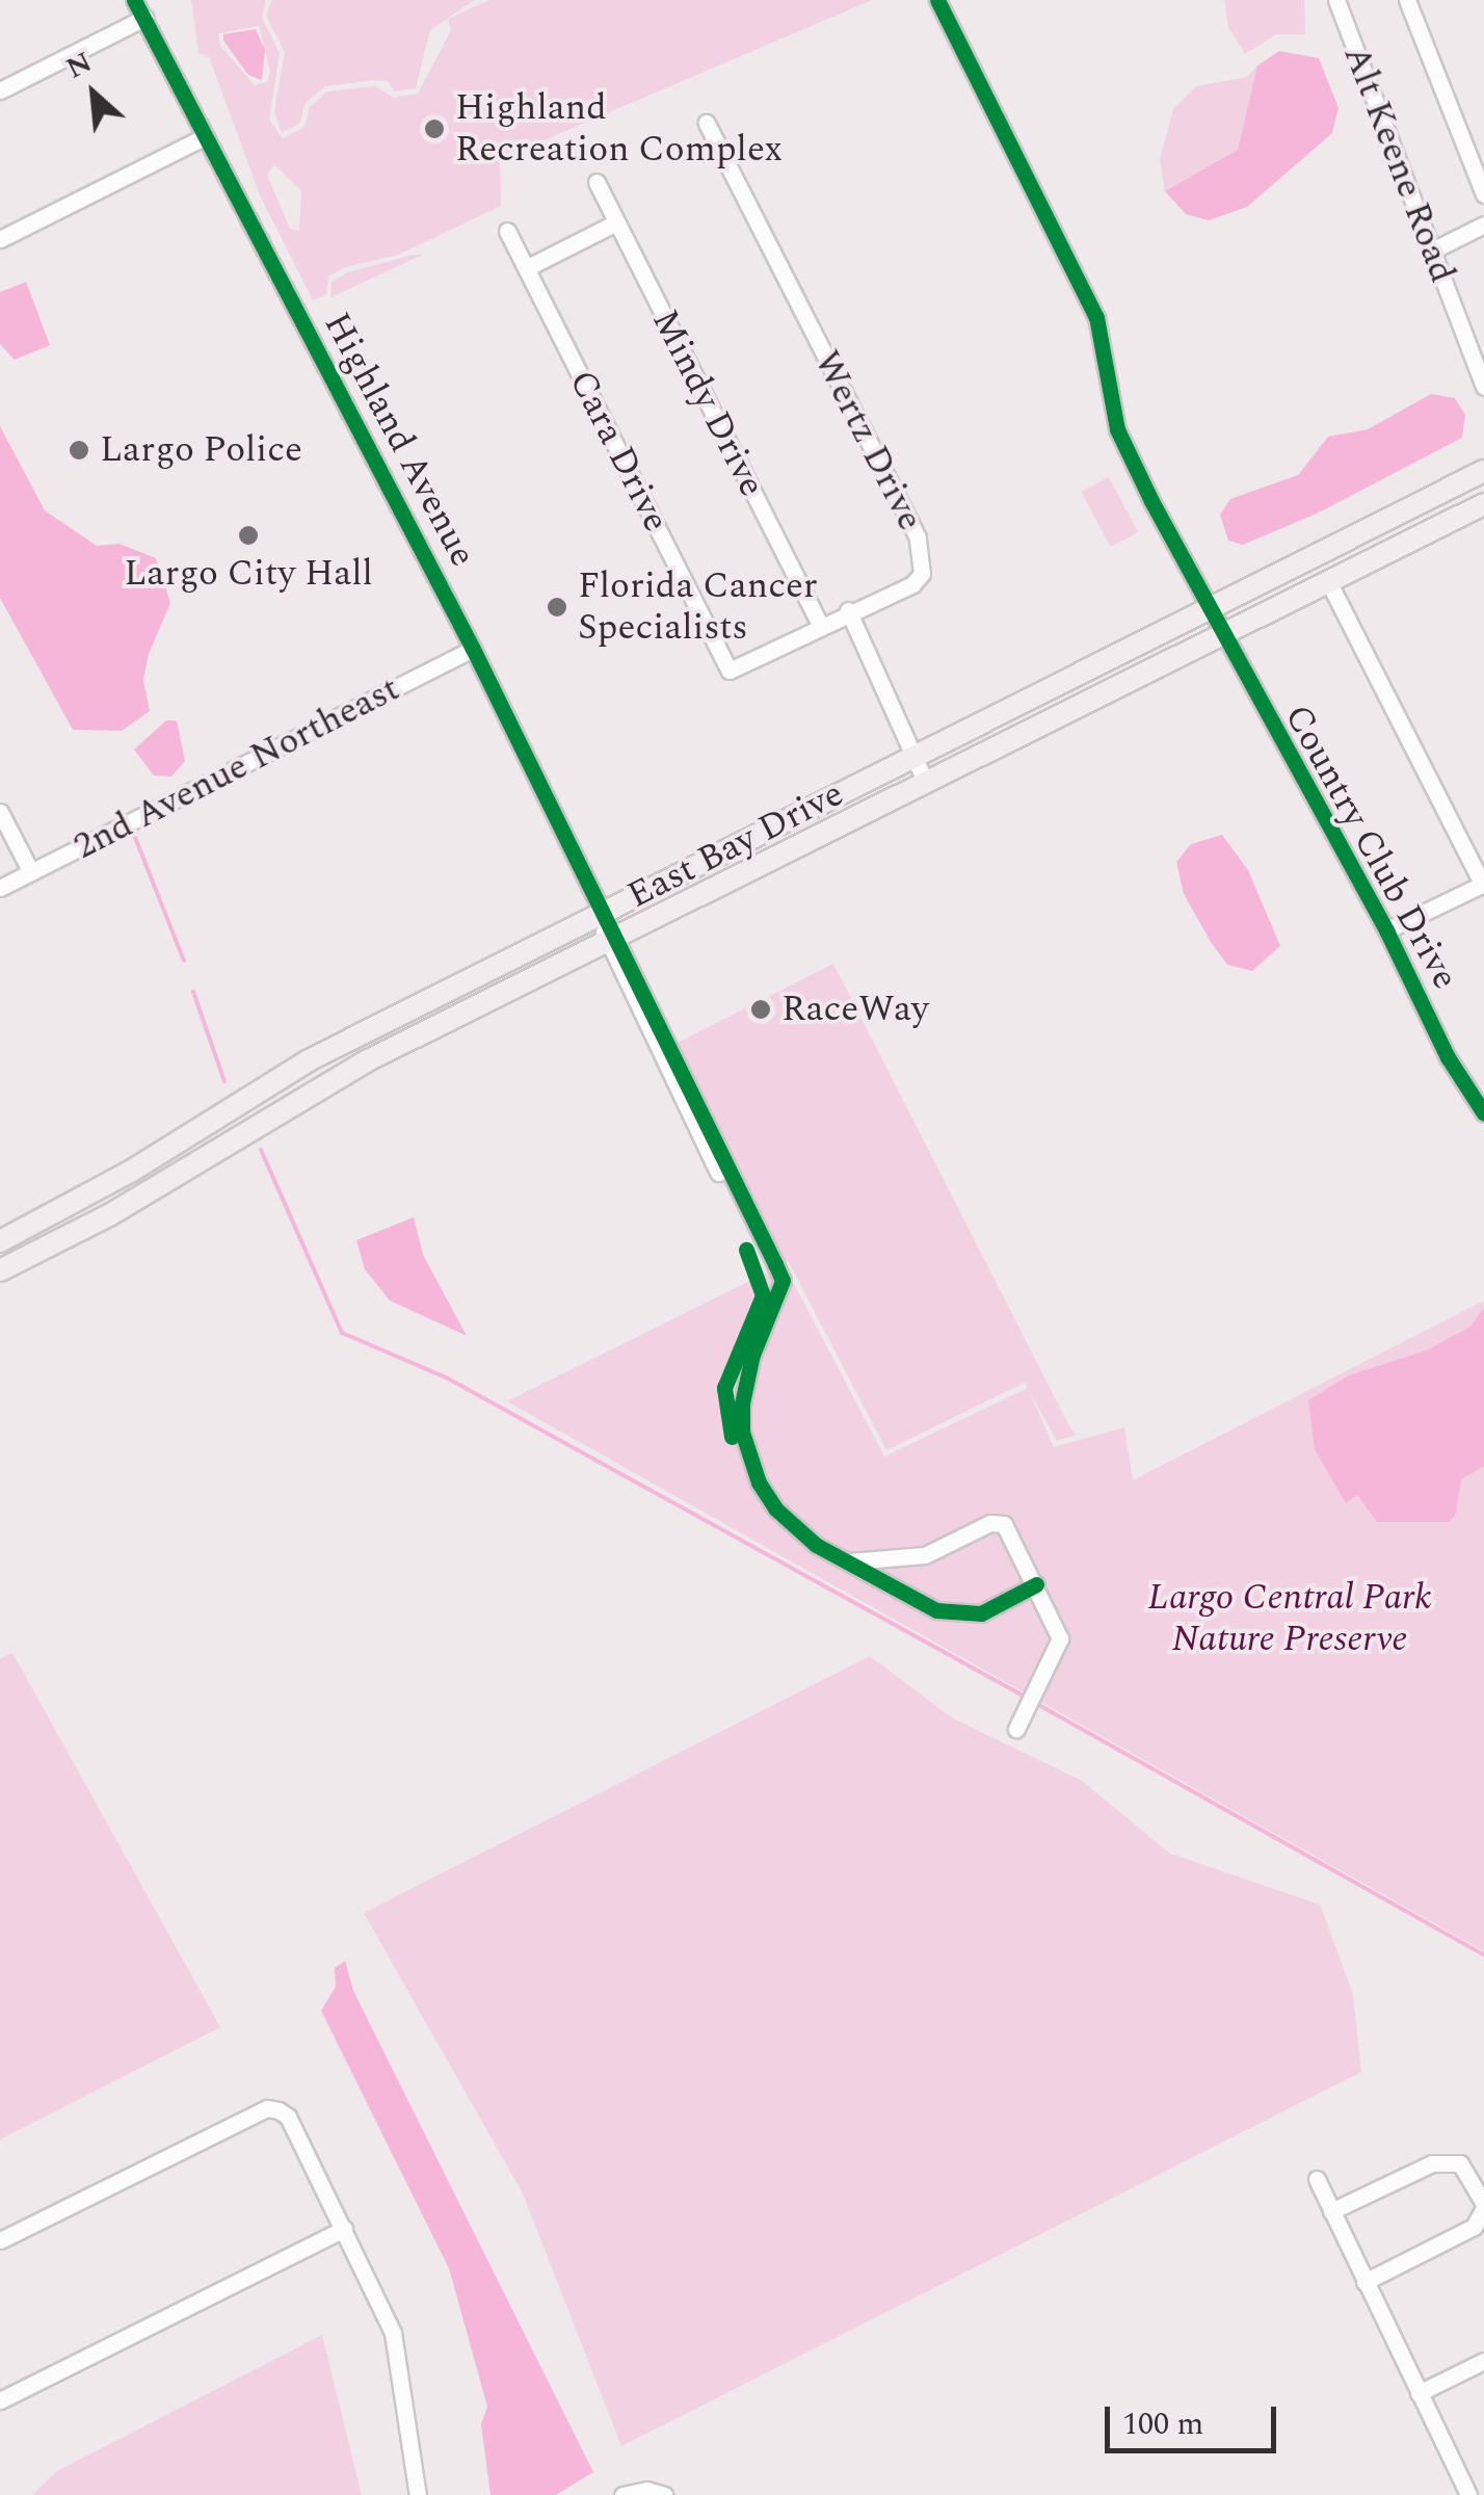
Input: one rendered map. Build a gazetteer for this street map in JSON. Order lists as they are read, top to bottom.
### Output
{
  "streets": {
    "main road": ["East Bay Drive"],
    "street": [
      "Alt Keene Road",
      "Mindy Drive",
      "Highland Avenue",
      "Wertz Drive",
      "Cara Drive",
      "2nd Avenue Northeast",
      "Country Club Drive"
    ]
  },
  "crossings": [
    ["Mindy Drive", "Cara Drive"],
    ["Highland Avenue", "2nd Avenue Northeast"],
    ["Highland Avenue", "East Bay Drive"],
    ["East Bay Drive", "Country Club Drive"]
  ],
  "parks": ["Largo Central Park Nature Preserve"],
  "places": [
    "Highland Recreation Complex",
    "Largo Police",
    "Largo City Hall",
    "Florida Cancer Specialists",
    "RaceWay"
  ],
  "scale_bar": "100 m",
  "north": "top left"
}
